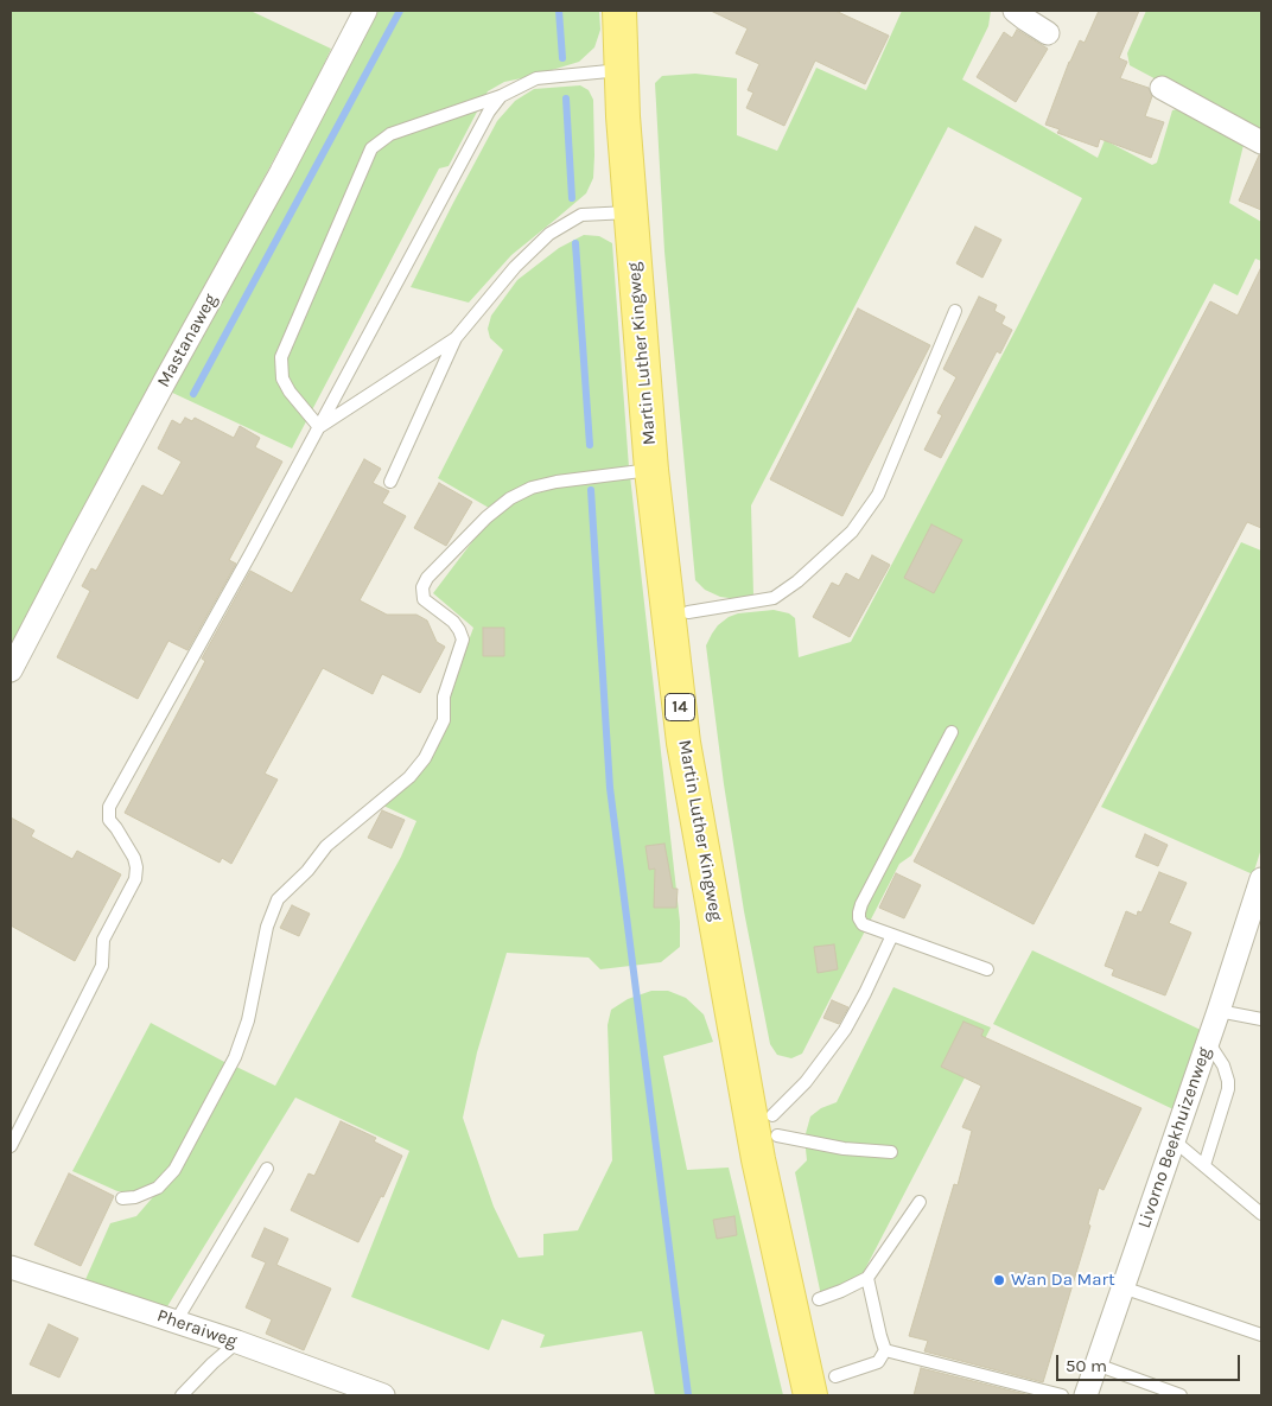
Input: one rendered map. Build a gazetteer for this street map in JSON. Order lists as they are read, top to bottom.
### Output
{
  "streets": {
    "main road": ["Martin Luther Kingweg", "14"],
    "street": ["Mastanaweg", "Livorno Beekhuizenweg", "Pheraiweg"]
  },
  "places": ["Wan Da Mart"],
  "scale_bar": "50 m"
}
